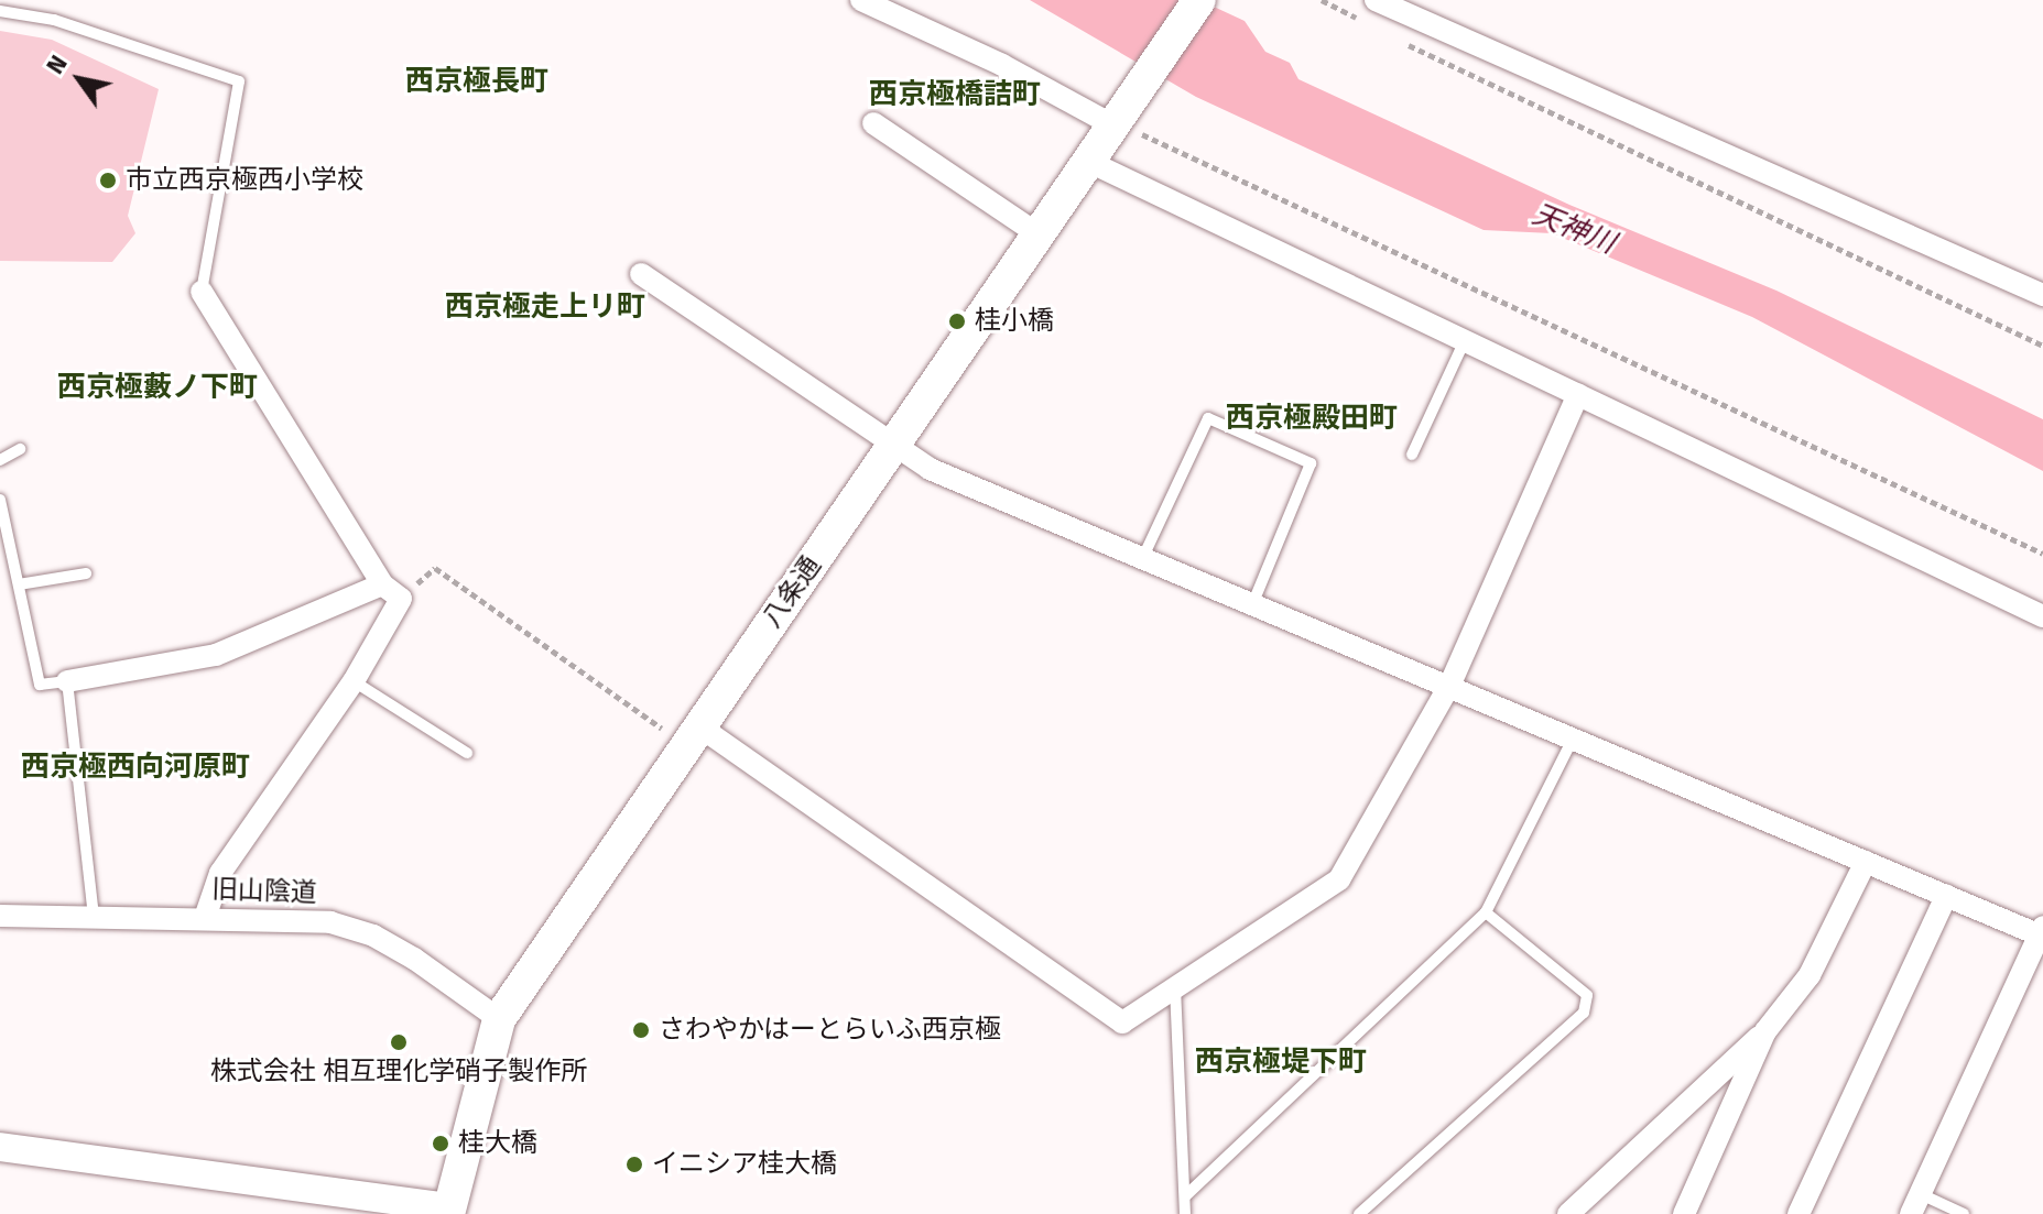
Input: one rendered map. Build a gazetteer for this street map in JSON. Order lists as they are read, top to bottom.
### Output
{
  "streets": {
    "main road": ["八条通"],
    "street": ["旧山陰道"]
  },
  "crossings": [
    ["八条通", "旧山陰道"]
  ],
  "districts": [
    "西京極長町",
    "西京極橋詰町",
    "西京極走上リ町",
    "西京極藪ノ下町",
    "西京極殿田町",
    "西京極西向河原町",
    "西京極堤下町"
  ],
  "water": ["天神川"],
  "places": [
    "市立西京極西小学校",
    "桂小橋",
    "さわやかはーとらいふ西京極",
    "株式会社 相互理化学硝子製作所",
    "桂大橋",
    "イニシア桂大橋"
  ],
  "north": "top left"
}
